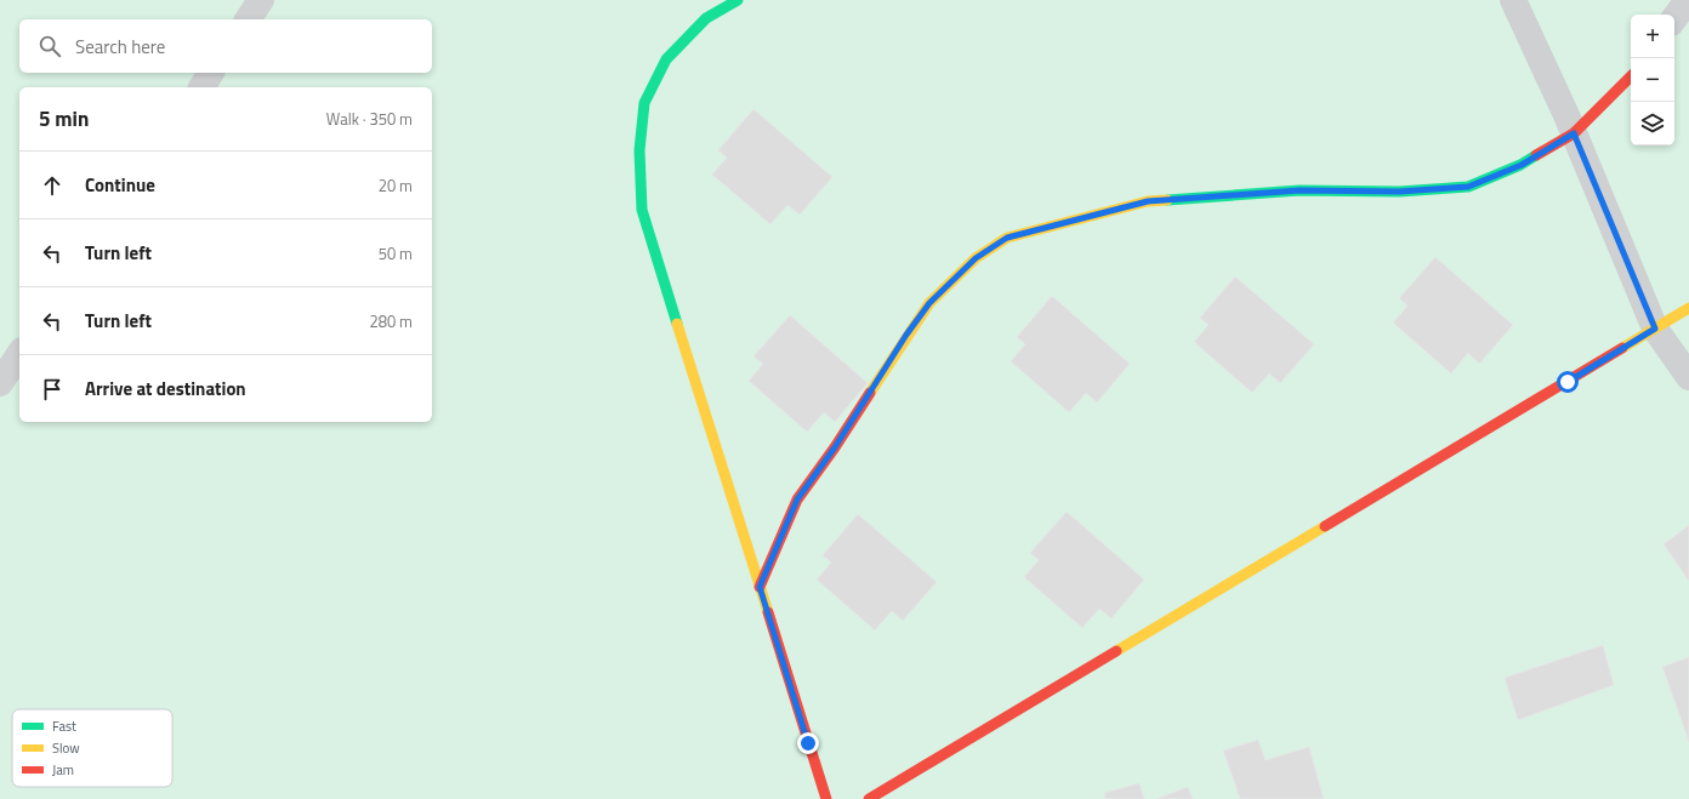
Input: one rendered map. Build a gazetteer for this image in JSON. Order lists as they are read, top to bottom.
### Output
{
  "legend": ["Fast", "Slow", "Jam"],
  "page": {
    "map_buttons": ["+", "−"],
    "search": "Search here",
    "heading": ["5 min", "Walk · 350 m"],
    "list": [
      ["Continue", "20 m"],
      ["Turn left", "50 m"],
      ["Turn left", "280 m"],
      "Arrive at destination"
    ]
  }
}
